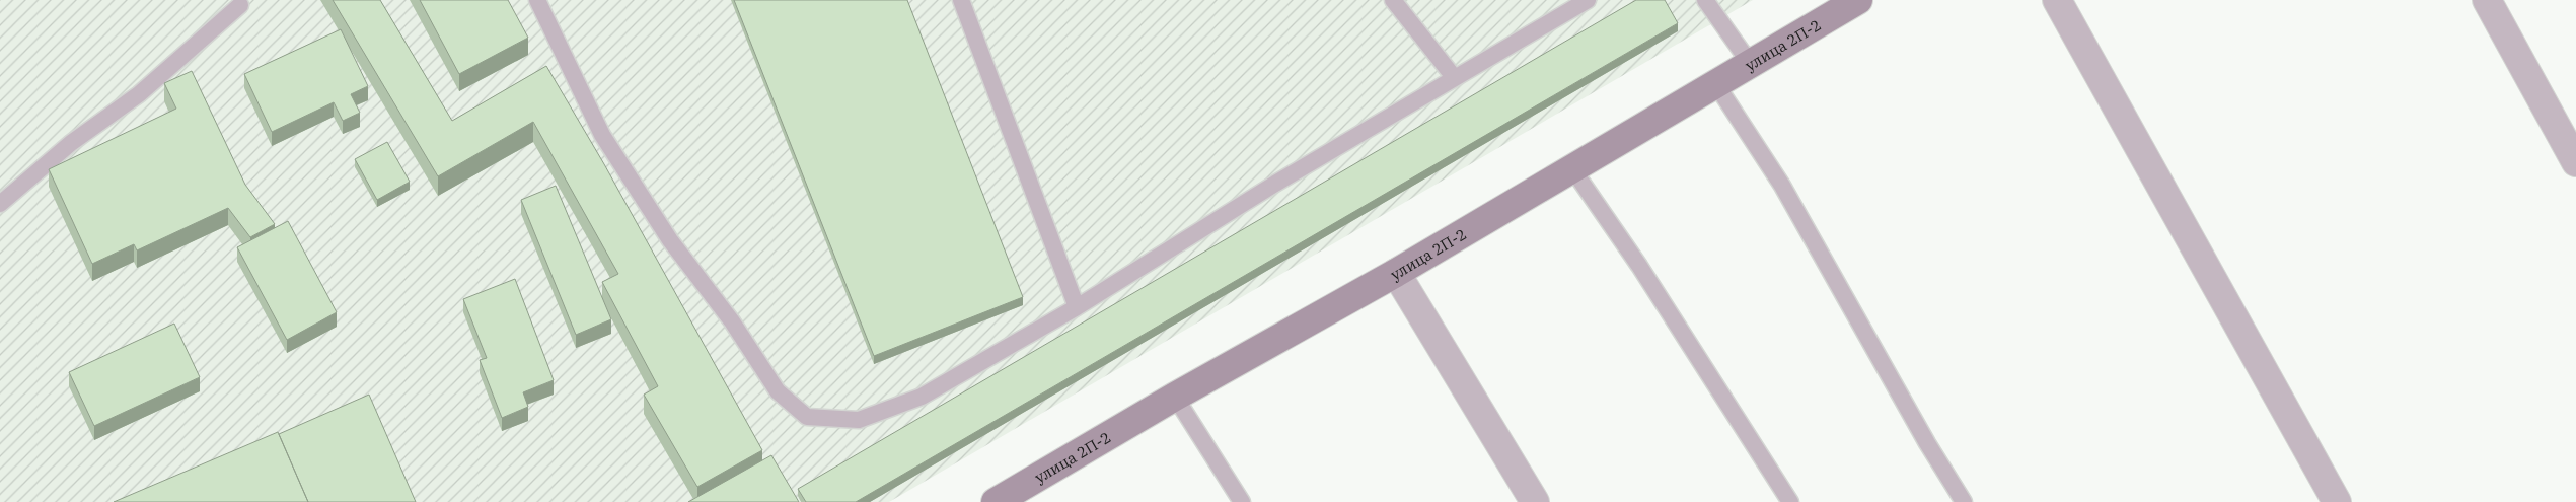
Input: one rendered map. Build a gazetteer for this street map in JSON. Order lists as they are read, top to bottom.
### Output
{
  "streets": {
    "main road": ["улица 2П-2"]
  }
}
